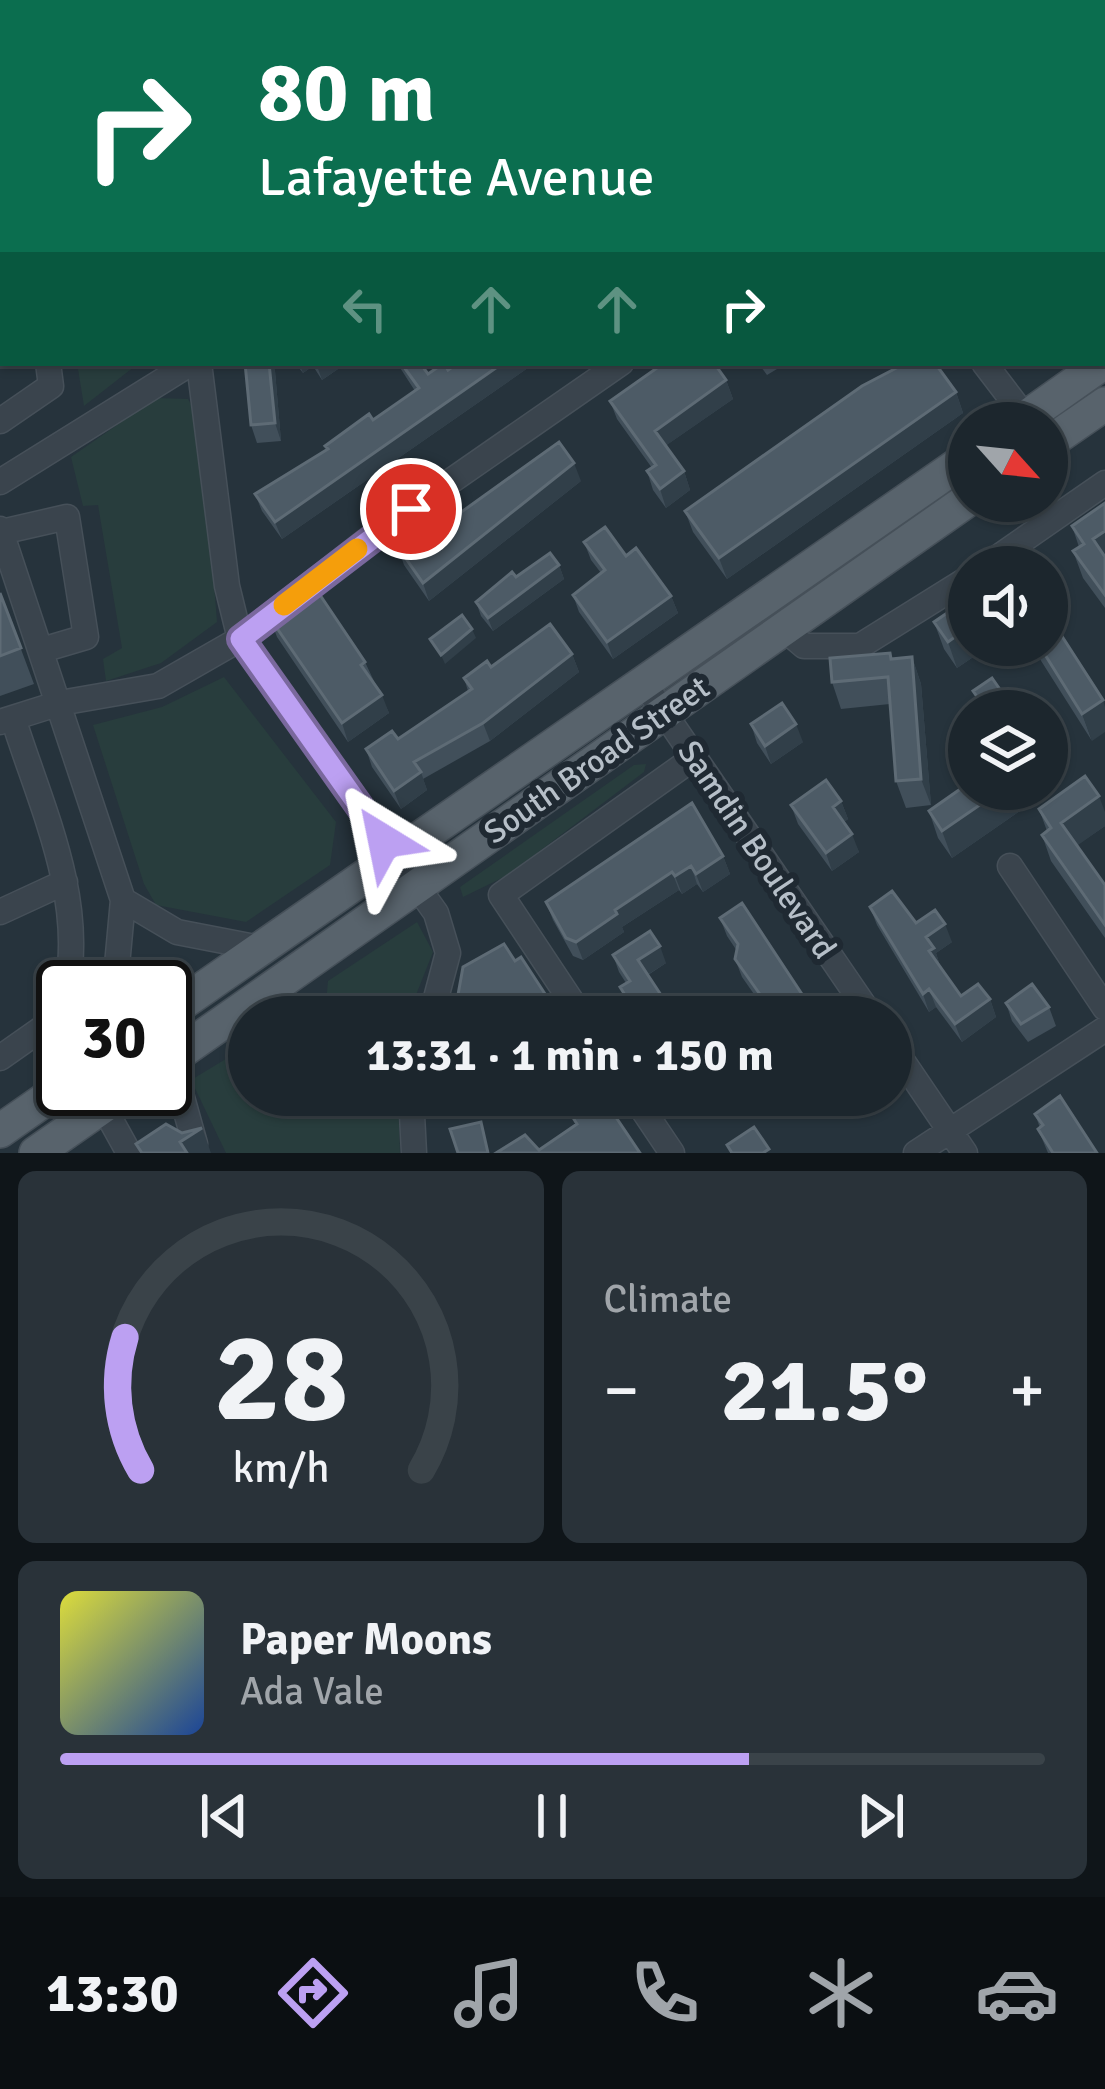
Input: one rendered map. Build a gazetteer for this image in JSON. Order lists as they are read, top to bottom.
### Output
{
  "streets": {
    "main road": ["South Broad Street"],
    "street": ["Samdin Boulevard"]
  },
  "crossings": [
    ["South Broad Street", "Samdin Boulevard"]
  ],
  "north": "bottom right",
  "page": {
    "turn": ["80 m", "Lafayette Avenue"],
    "limit": "30",
    "trip": "13:31 · 1 min · 150 m",
    "tile": "Climate",
    "heat": ["−", "21.5°", "+"],
    "song": ["Paper Moons", "Ada Vale"],
    "tabs": "13:30",
    "gauge": ["28", "km/h"]
  }
}
